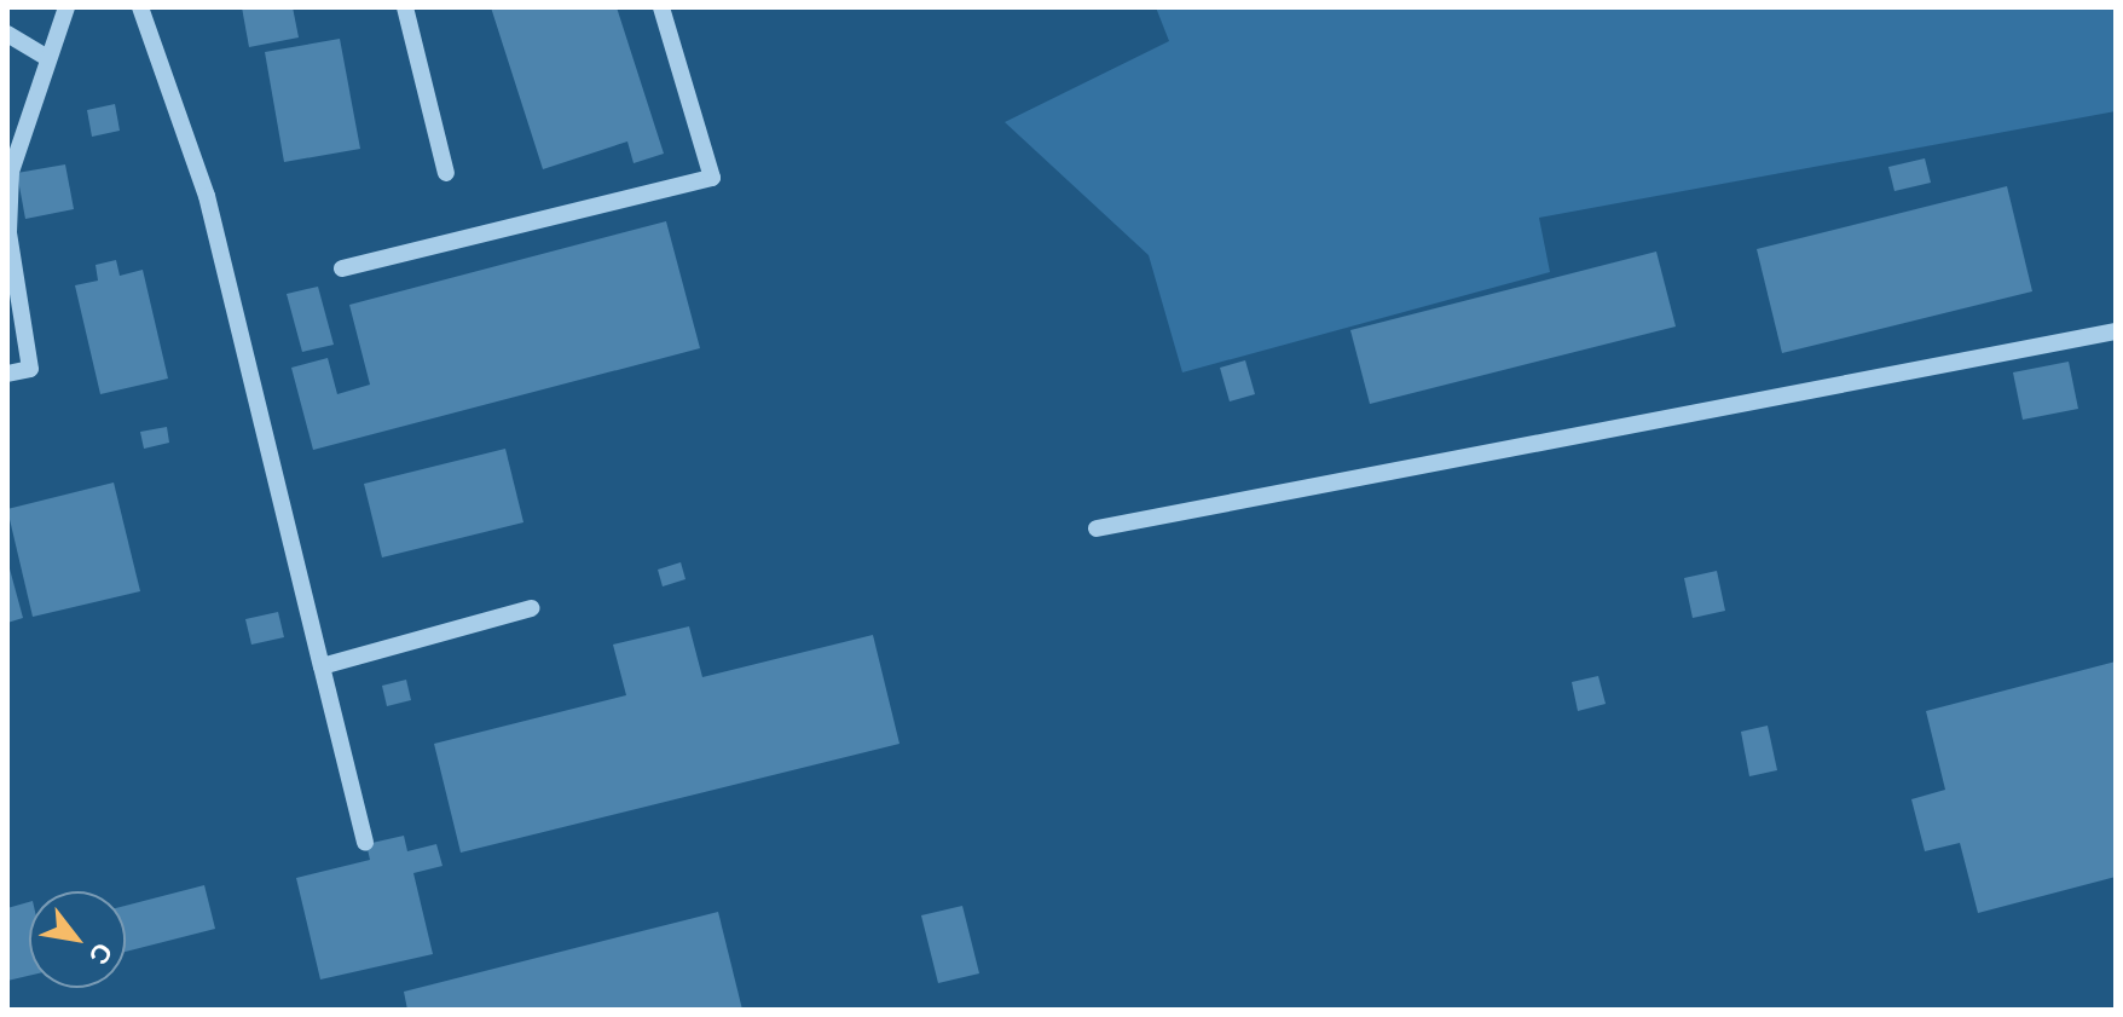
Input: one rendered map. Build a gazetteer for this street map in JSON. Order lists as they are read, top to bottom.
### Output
{
  "north": "bottom right"
}
